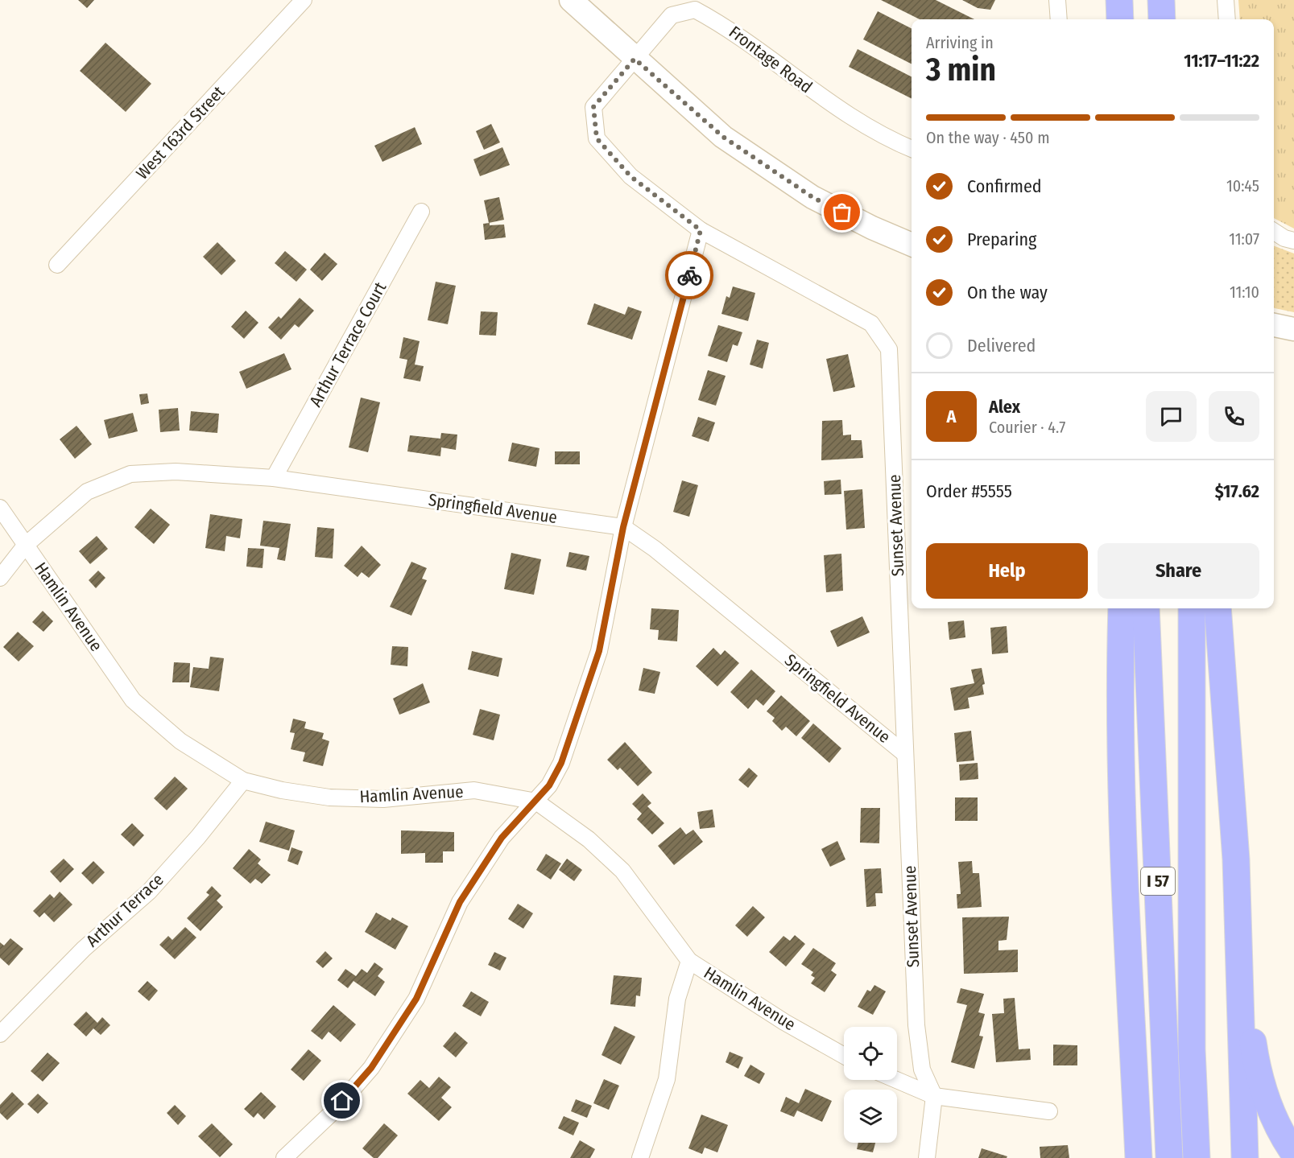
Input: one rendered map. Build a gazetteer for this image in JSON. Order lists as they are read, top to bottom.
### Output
{
  "streets": {
    "highway": ["I 57"],
    "street": [
      "Frontage Road",
      "West 163rd Street",
      "Arthur Terrace Court",
      "Springfield Avenue",
      "Sunset Avenue",
      "Hamlin Avenue",
      "Arthur Terrace"
    ]
  },
  "crossings": [
    ["Frontage Road", "Sunset Avenue"],
    ["Arthur Terrace Court", "Springfield Avenue"],
    ["Springfield Avenue", "Sunset Avenue"],
    ["Springfield Avenue", "Hamlin Avenue"],
    ["Hamlin Avenue", "Arthur Terrace"]
  ],
  "page": {
    "heading": ["3 min", "Arriving in", "11:17–11:22"],
    "panel": [
      "Alex",
      "Courier · 4.7",
      "Order #5555",
      "$17.62"
    ],
    "bar": "On the way · 450 m",
    "list": [
      ["Confirmed", "10:45"],
      ["Preparing", "11:07"],
      ["On the way", "11:10"],
      "Delivered"
    ],
    "round": "A",
    "buttons": ["Help", "Share"]
  }
}
